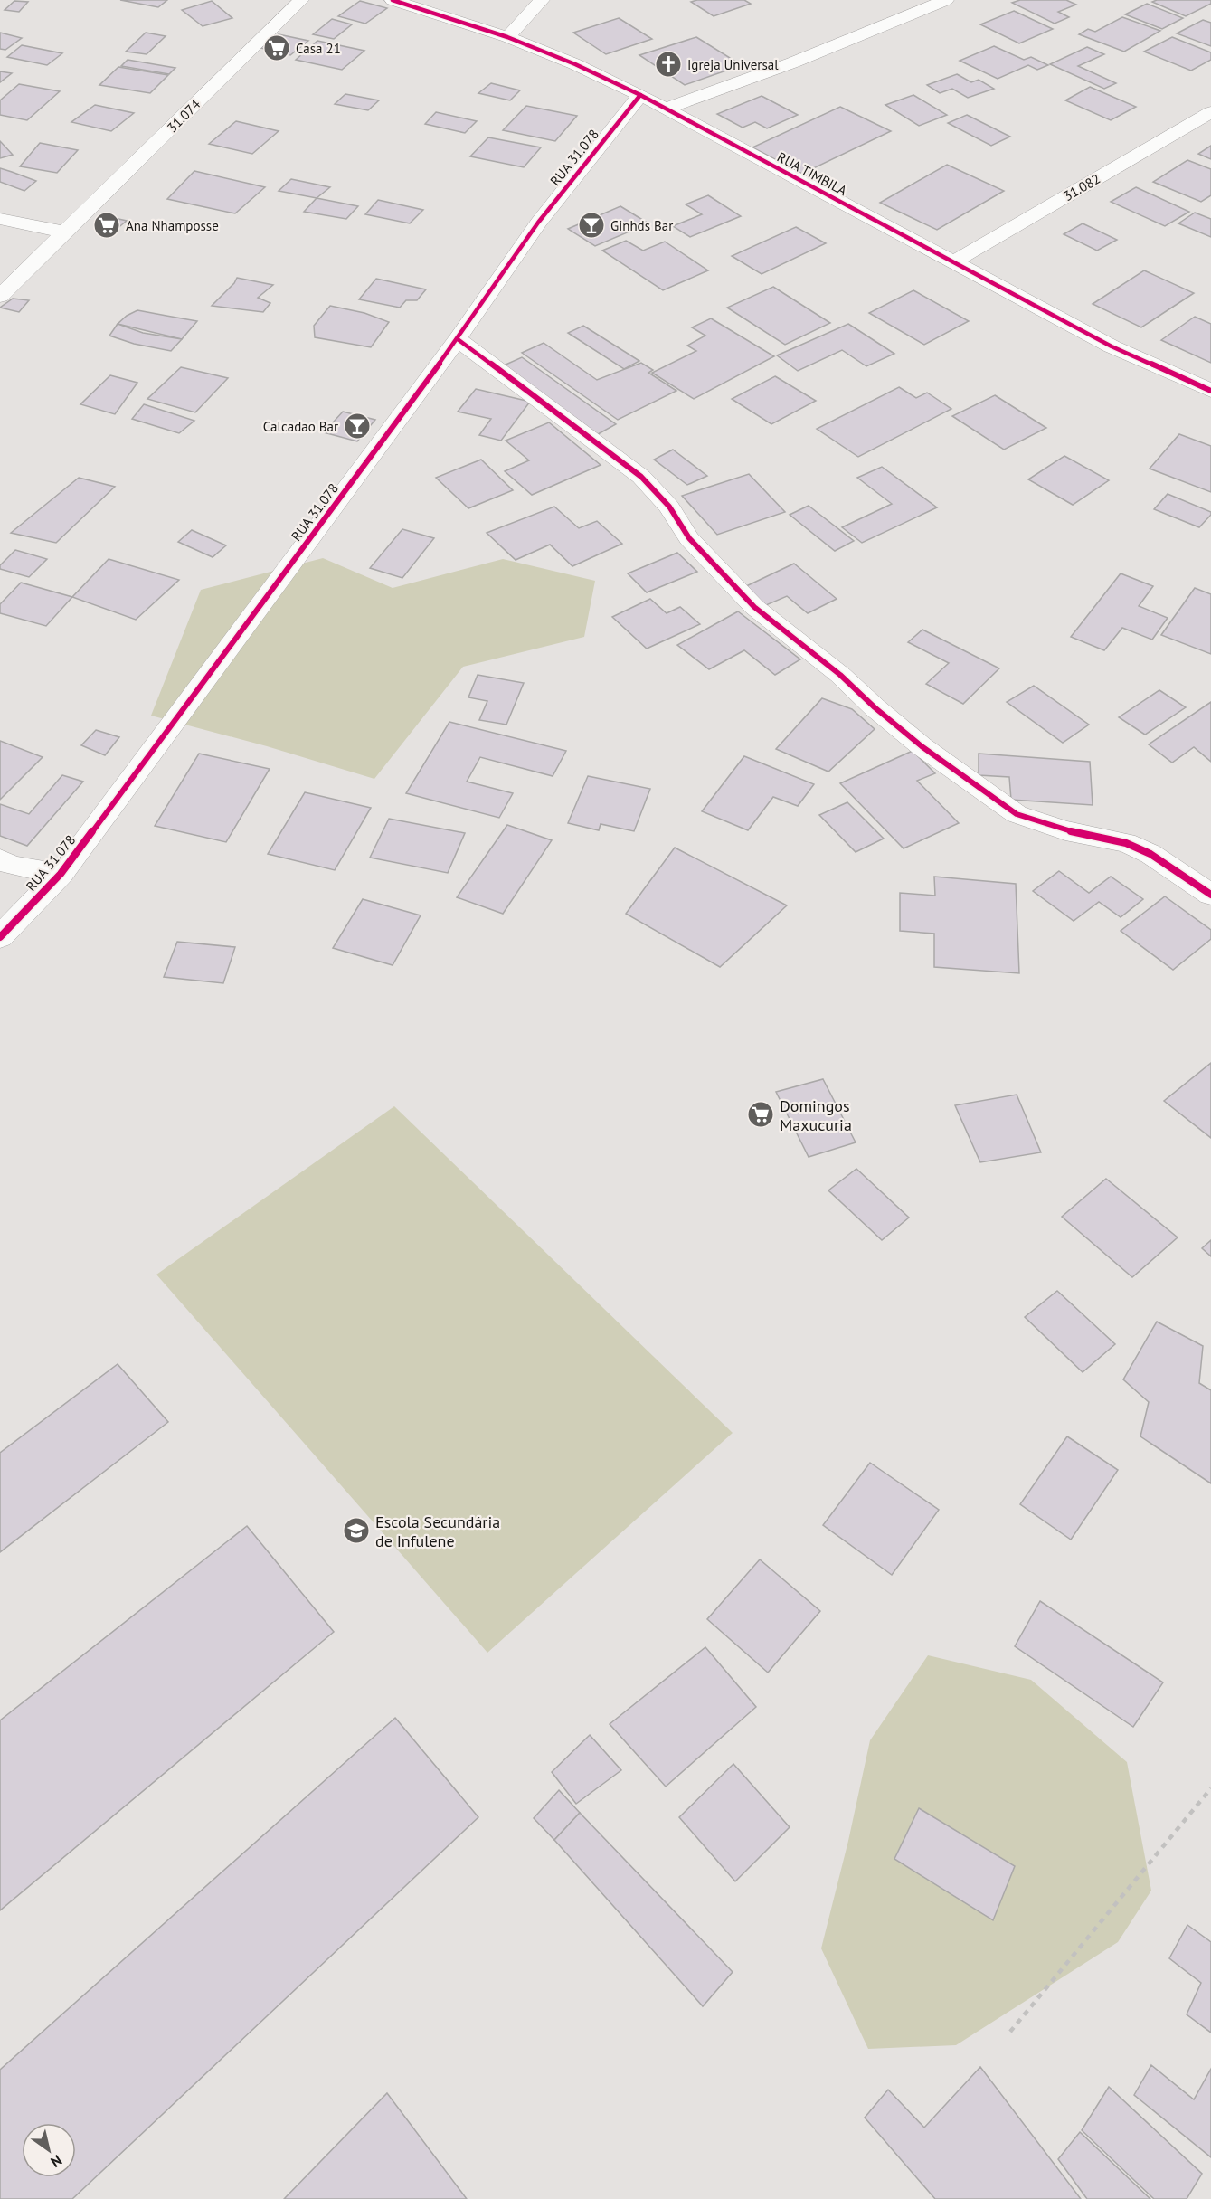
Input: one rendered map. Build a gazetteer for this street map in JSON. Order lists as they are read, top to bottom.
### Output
{
  "streets": {
    "street": [
      "31.074",
      "RUA 31.078",
      "RUA TIMBILA",
      "31.082"
    ]
  },
  "crossings": [
    ["RUA 31.078", "RUA TIMBILA"],
    ["RUA TIMBILA", "31.082"]
  ],
  "places": {
    "supermarket": ["Casa 21", "Ana Nhamposse", "Domingos Maxucuria"],
    "church": ["Igreja Universal"],
    "bar": ["Ginhds Bar", "Calcadao Bar"],
    "school or university": ["Escola Secundária de Infulene"]
  },
  "north": "bottom right"
}
